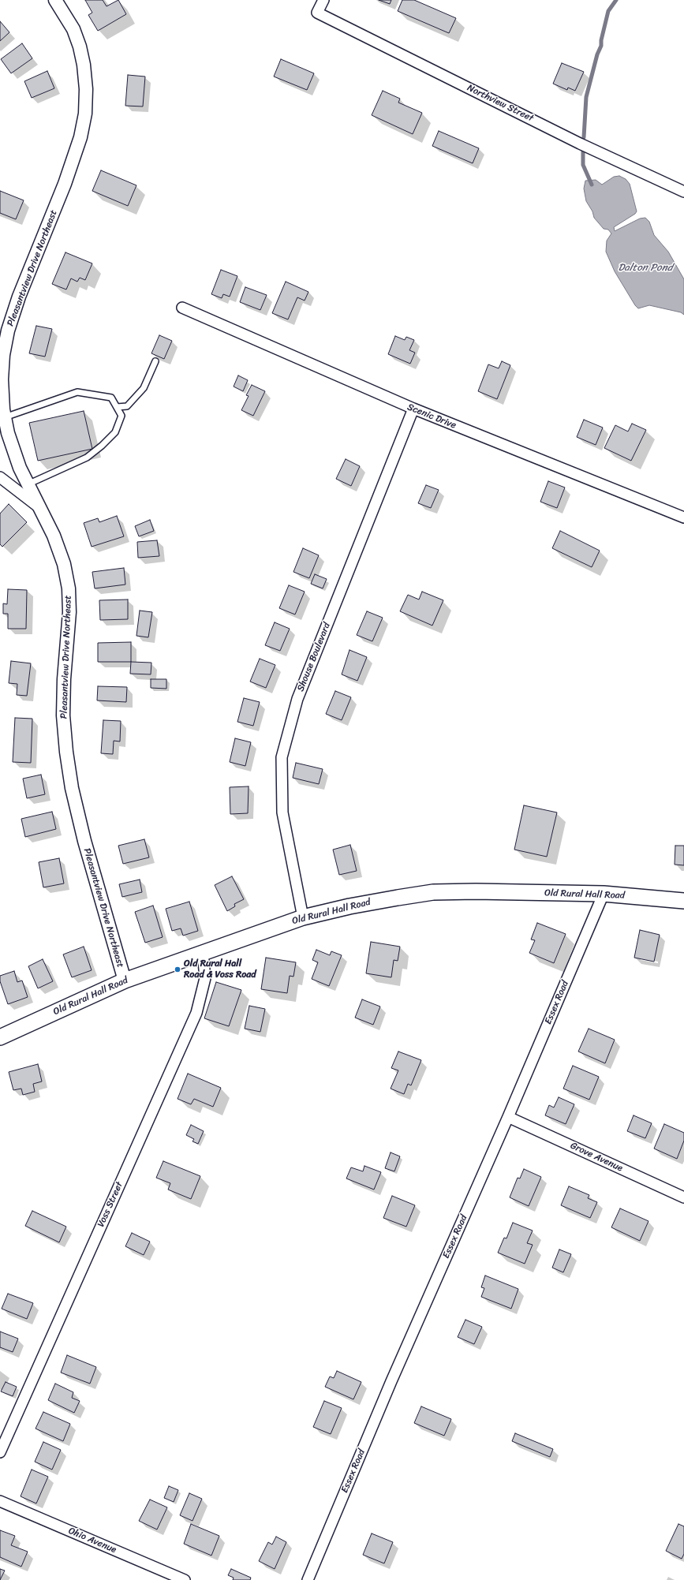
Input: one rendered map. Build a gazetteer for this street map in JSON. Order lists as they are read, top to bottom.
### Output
{
  "streets": {
    "main road": ["Old Rural Hall Road"],
    "street": [
      "Northview Street",
      "Pleasantview Drive Northeast",
      "Scenic Drive",
      "Shouse Boulevard",
      "Essex Road",
      "Grove Avenue",
      "Voss Street",
      "Ohio Avenue"
    ]
  },
  "crossings": [
    ["Pleasantview Drive Northeast", "Old Rural Hall Road"],
    ["Scenic Drive", "Shouse Boulevard"],
    ["Shouse Boulevard", "Old Rural Hall Road"],
    ["Old Rural Hall Road", "Essex Road"],
    ["Old Rural Hall Road", "Voss Street"],
    ["Essex Road", "Grove Avenue"]
  ],
  "water": ["Dalton Pond"],
  "places": ["Old Rural Hall Road & Voss Road"]
}
